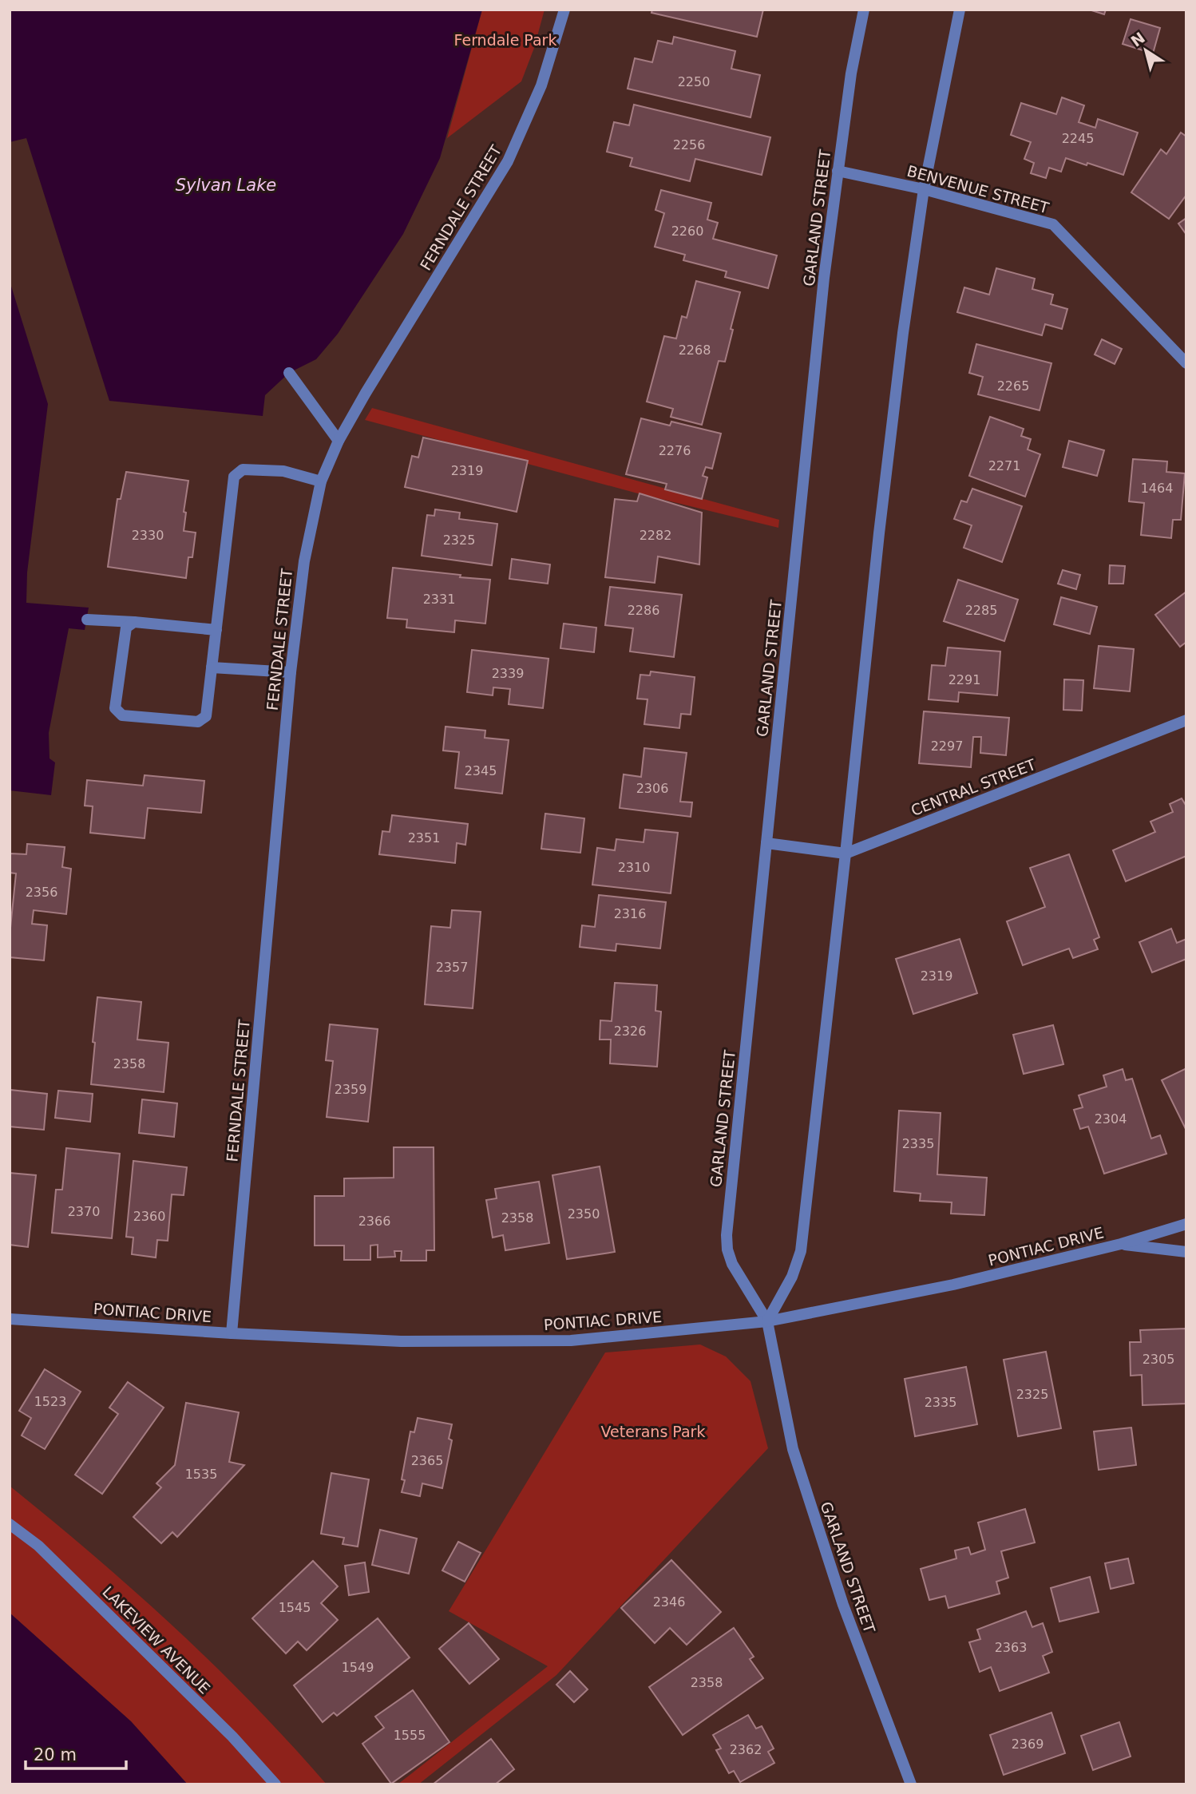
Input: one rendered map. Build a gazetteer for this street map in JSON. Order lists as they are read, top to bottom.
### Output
{
  "streets": {
    "street": [
      "BENVENUE STREET",
      "FERNDALE STREET",
      "GARLAND STREET",
      "CENTRAL STREET",
      "PONTIAC DRIVE",
      "LAKEVIEW AVENUE"
    ]
  },
  "crossings": [
    ["BENVENUE STREET", "GARLAND STREET"],
    ["FERNDALE STREET", "PONTIAC DRIVE"],
    ["GARLAND STREET", "CENTRAL STREET"],
    ["GARLAND STREET", "PONTIAC DRIVE"]
  ],
  "water": ["Sylvan Lake"],
  "parks": ["Ferndale Park", "Veterans Park"],
  "house_numbers": [
    "2250",
    "2245",
    "2256",
    "2260",
    "2268",
    "2265",
    "2276",
    "2271",
    "2319",
    "1464",
    "2330",
    "2282",
    "2325",
    "2331",
    "2286",
    "2285",
    "2339",
    "2291",
    "2297",
    "2345",
    "2306",
    "2351",
    "2310",
    "2356",
    "2316",
    "2357",
    "2319",
    "2326",
    "2358",
    "2359",
    "2304",
    "2335",
    "2370",
    "2350",
    "2360",
    "2358",
    "2366",
    "2305",
    "2325",
    "1523",
    "2335",
    "2365",
    "1535",
    "2346",
    "1545",
    "2363",
    "1549",
    "2358",
    "1555",
    "2369",
    "2362"
  ],
  "scale_bar": "20 m",
  "north": "top left"
}
